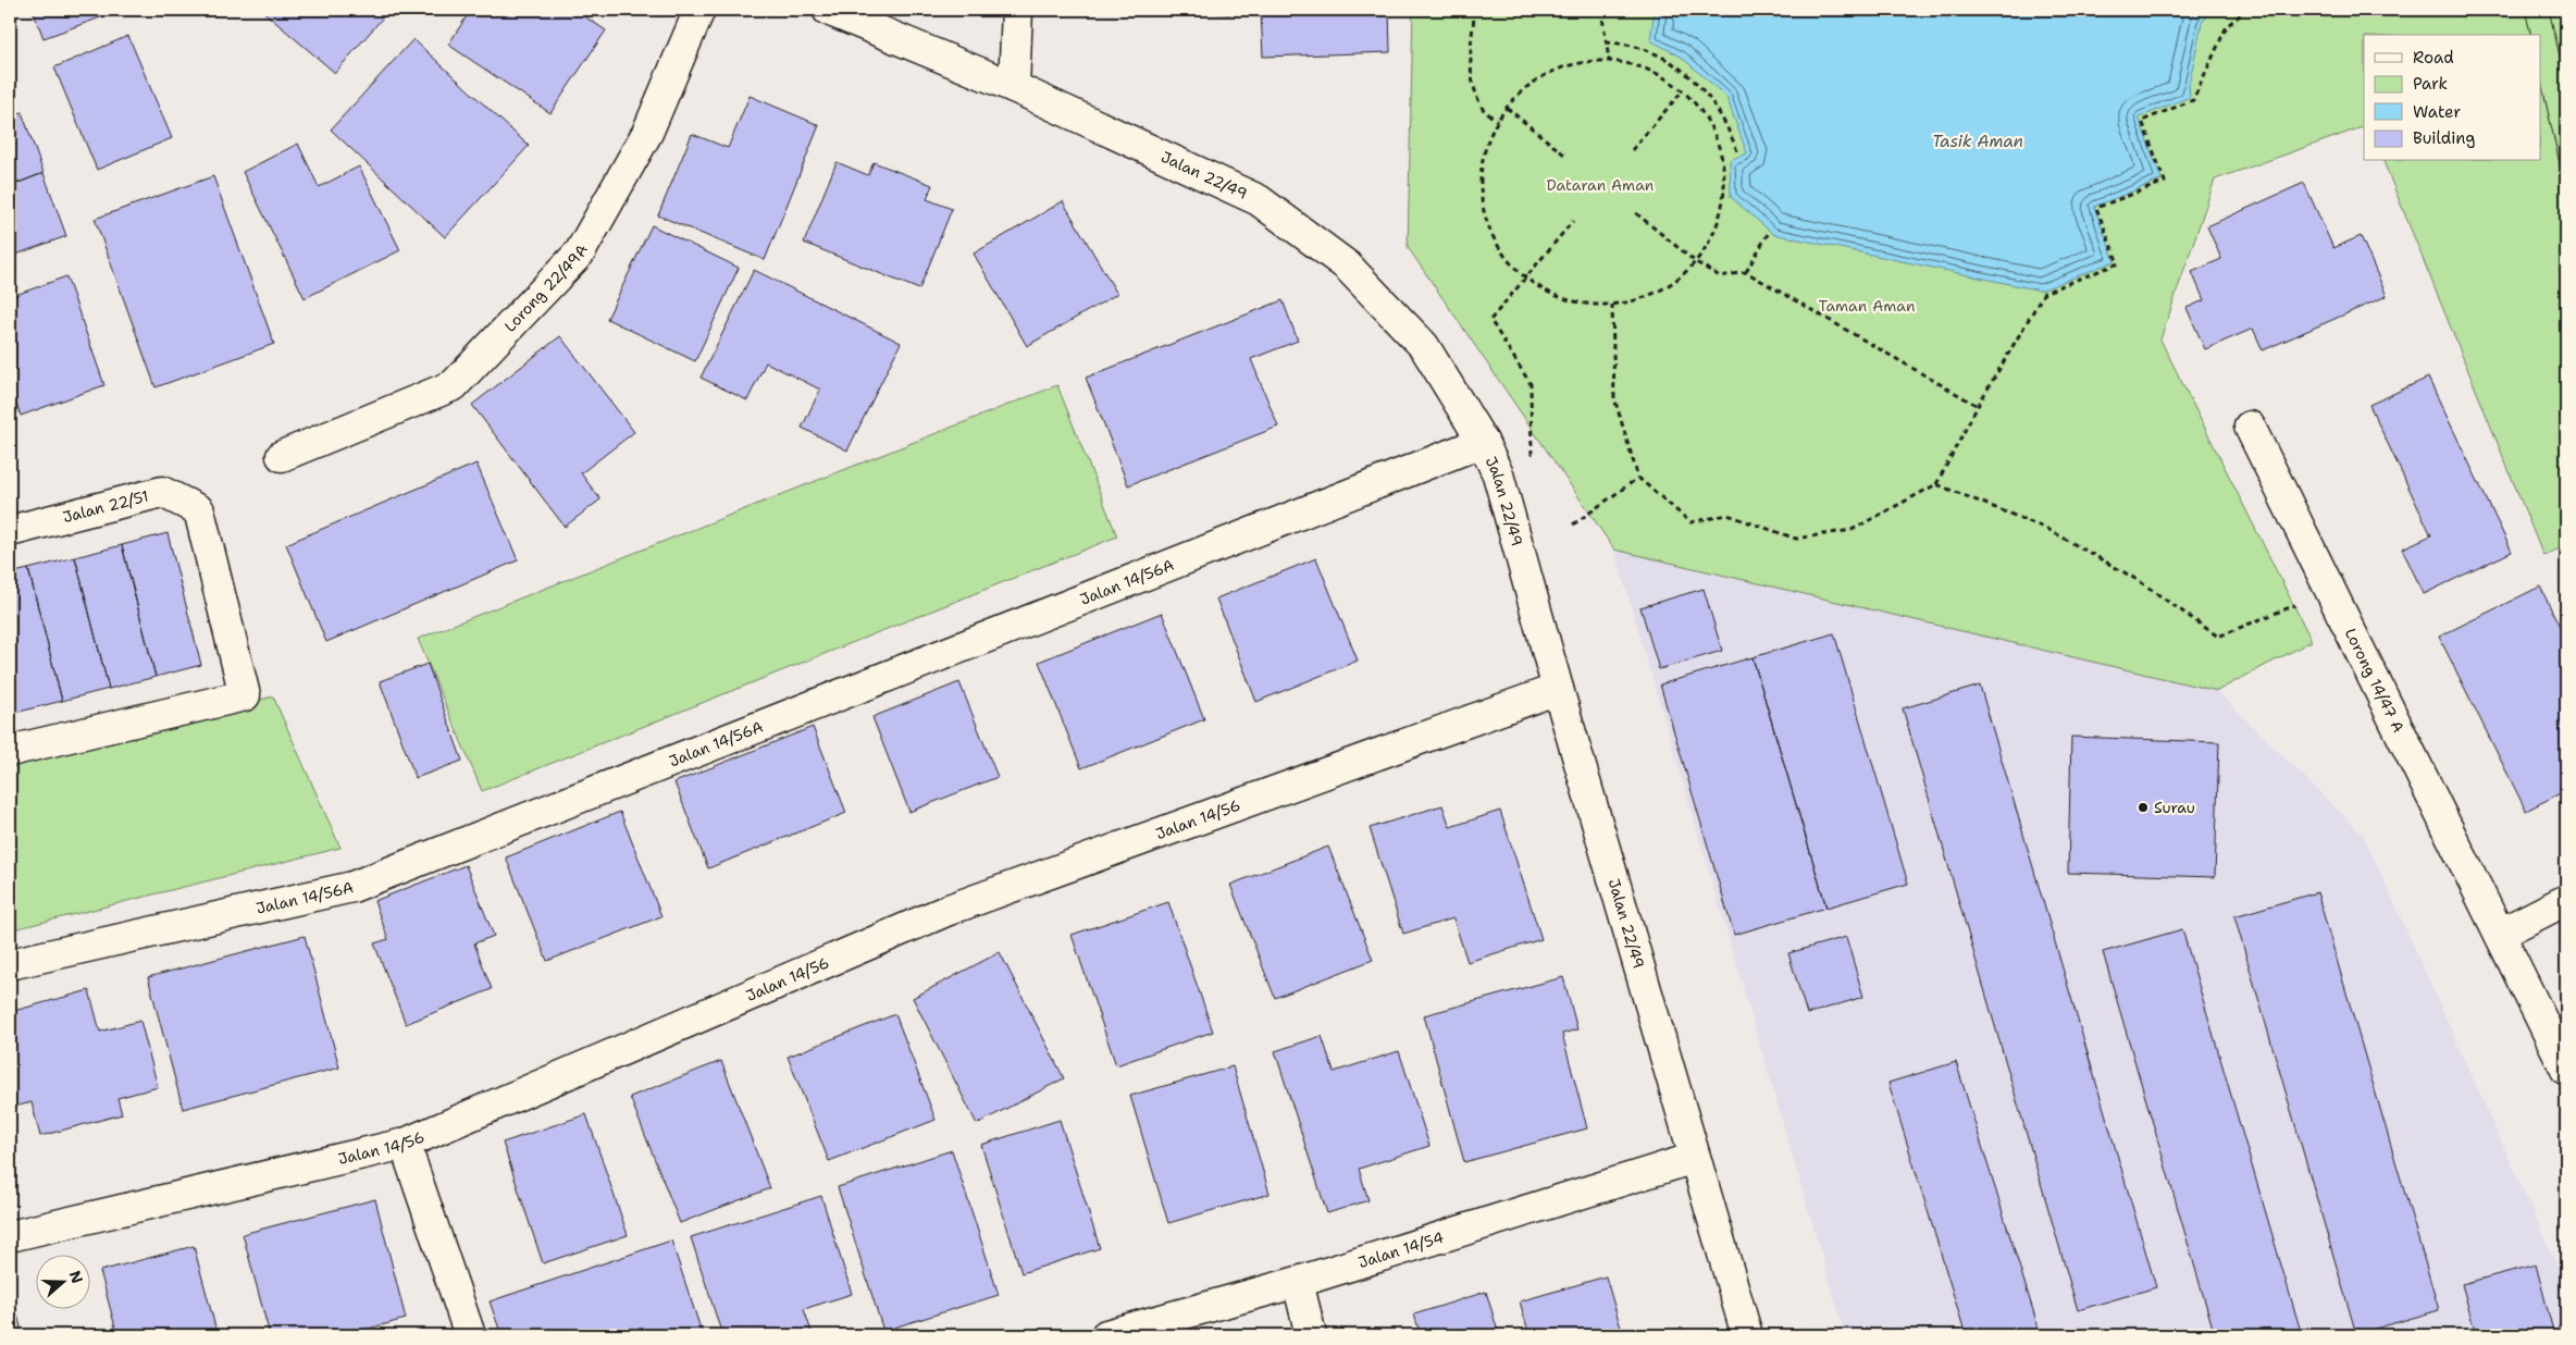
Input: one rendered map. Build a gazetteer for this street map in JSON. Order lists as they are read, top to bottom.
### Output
{
  "streets": {
    "street": [
      "Jalan 22/49",
      "Lorong 22/49A",
      "Jalan 22/51",
      "Jalan 14/56A",
      "Lorong 14/47 A",
      "Jalan 14/56",
      "Jalan 14/54"
    ]
  },
  "crossings": [
    ["Jalan 22/49", "Jalan 14/56A"],
    ["Jalan 22/49", "Jalan 14/56"],
    ["Jalan 22/49", "Jalan 14/54"]
  ],
  "water": ["Tasik Aman"],
  "parks": ["Dataran Aman", "Taman Aman"],
  "places": ["Surau"],
  "legend": [
    "Road",
    "Park",
    "Water",
    "Building"
  ],
  "north": "right"
}
